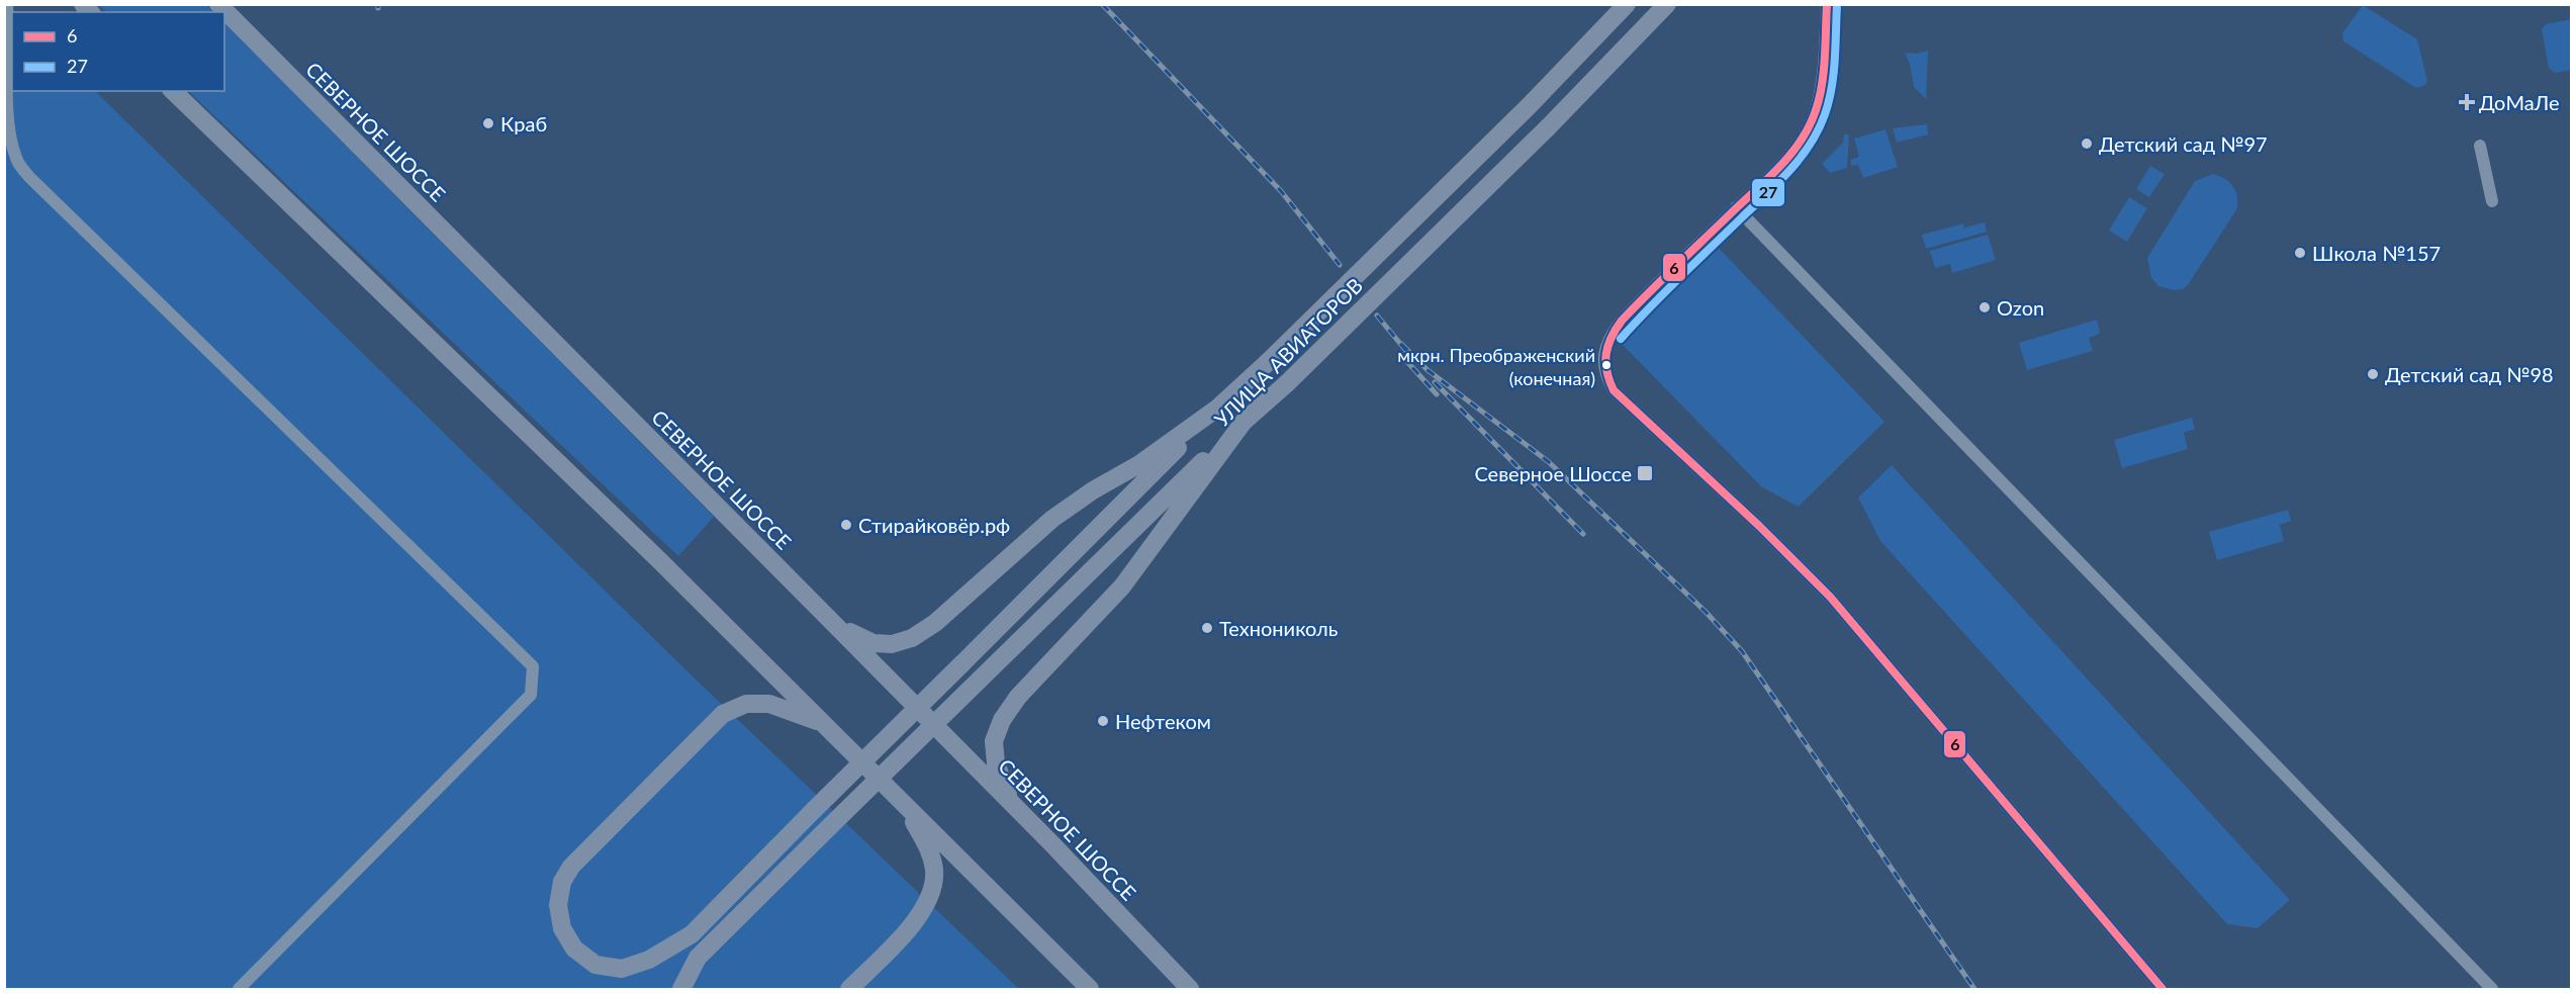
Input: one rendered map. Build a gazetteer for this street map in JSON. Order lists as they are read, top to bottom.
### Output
{
  "streets": {
    "main road": ["СЕВЕРНОЕ ШОССЕ", "УЛИЦА АВИАТОРОВ"]
  },
  "crossings": [
    ["СЕВЕРНОЕ ШОССЕ", "УЛИЦА АВИАТОРОВ"]
  ],
  "places": {
    "health": ["ДоМаЛе"],
    "other": [
      "Краб",
      "Детский сад №97",
      "Школа №157",
      "Ozon",
      "мкрн. Преображенский (конечная)",
      "Детский сад №98",
      "Стирайковёр.рф",
      "Технониколь",
      "Нефтеком"
    ],
    "transit": ["Северное Шоссе"]
  },
  "lines": ["transit line 6", "transit line 27"],
  "legend": ["6", "27"]
}
